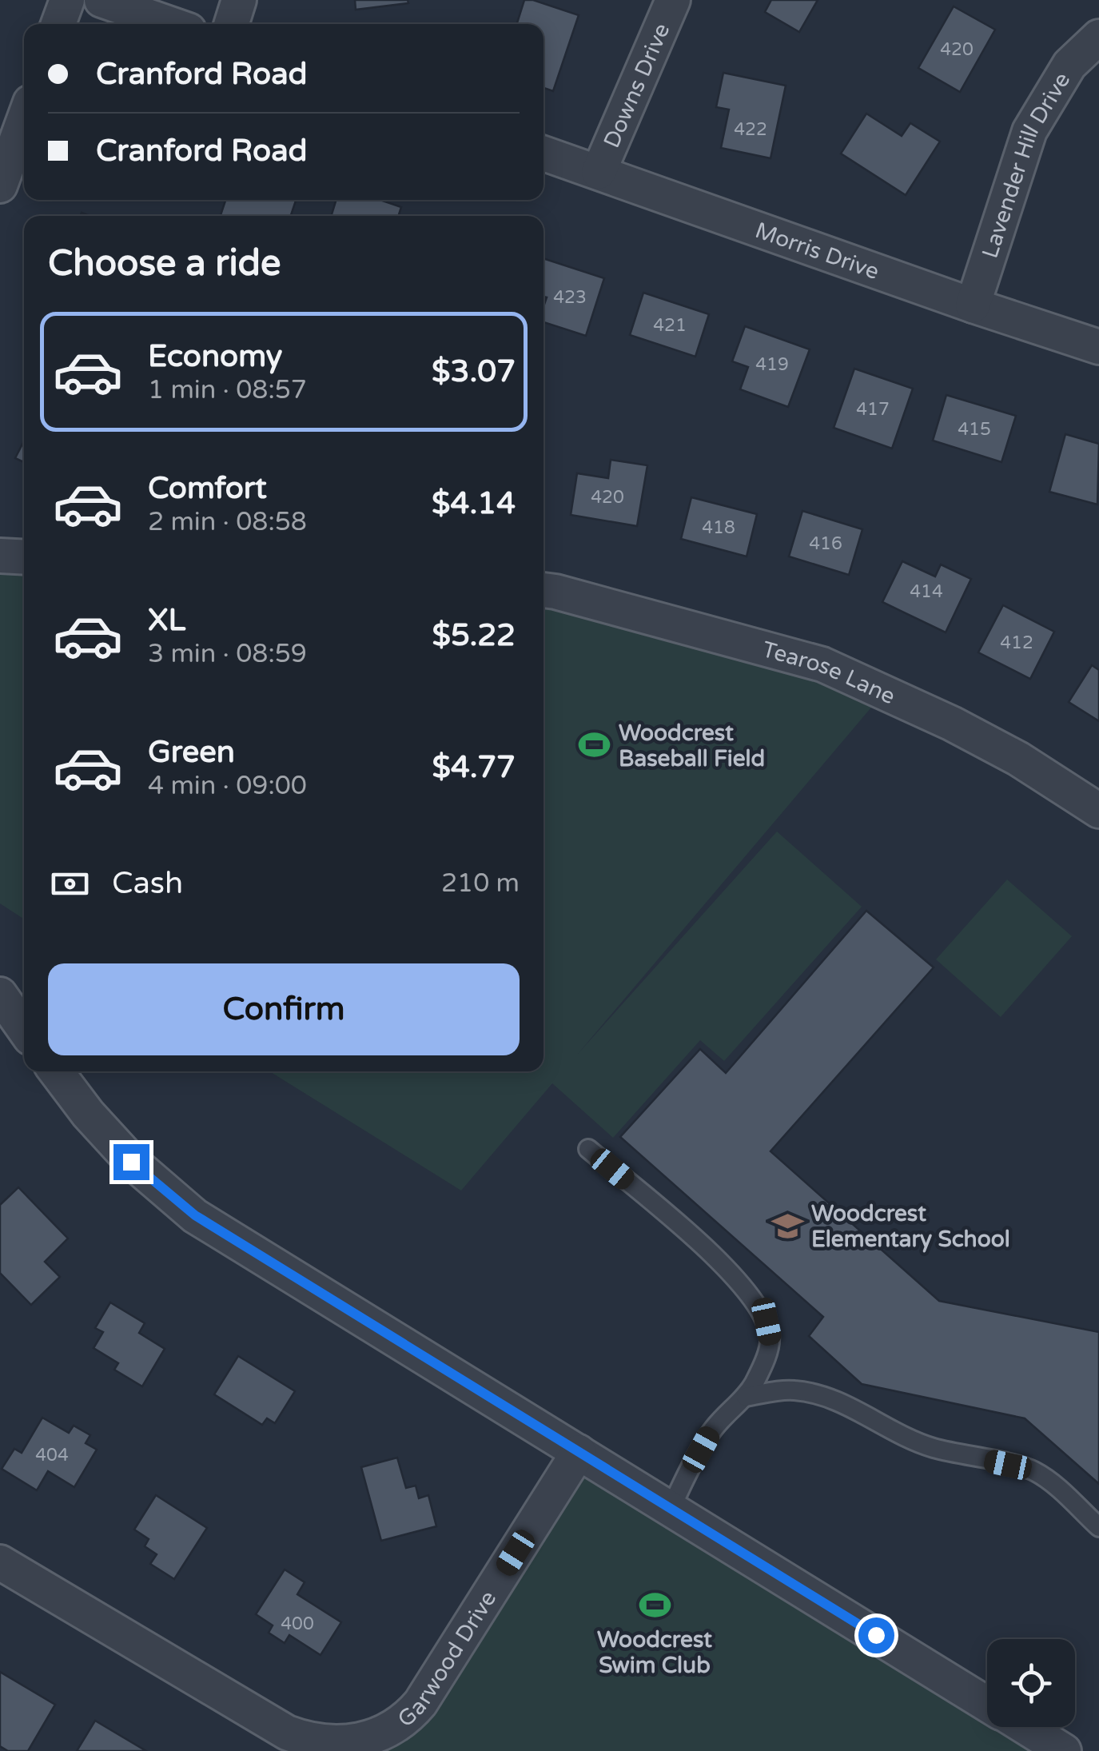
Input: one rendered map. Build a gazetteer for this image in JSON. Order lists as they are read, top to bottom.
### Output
{
  "streets": {
    "street": [
      "Downs Drive",
      "Lavender Hill Drive",
      "Morris Drive",
      "Tearose Lane",
      "Garwood Drive"
    ]
  },
  "crossings": [
    ["Downs Drive", "Morris Drive"],
    ["Lavender Hill Drive", "Morris Drive"]
  ],
  "places": {
    "sports": ["Woodcrest Baseball Field", "Woodcrest Swim Club"],
    "school or university": ["Woodcrest Elementary School"]
  },
  "house_numbers": [
    "420",
    "422",
    "423",
    "421",
    "419",
    "417",
    "415",
    "420",
    "418",
    "416",
    "414",
    "412",
    "404",
    "400"
  ],
  "page": {
    "banner": ["Cranford Road", "Cranford Road"],
    "heading": "Choose a ride",
    "list": [
      {
        "name": "Economy",
        "note": "1 min · 08:57",
        "value": "$3.07"
      },
      {
        "name": "Comfort",
        "note": "2 min · 08:58",
        "value": "$4.14"
      },
      {
        "name": "XL",
        "note": "3 min · 08:59",
        "value": "$5.22"
      },
      {
        "name": "Green",
        "note": "4 min · 09:00",
        "value": "$4.77"
      }
    ],
    "pay": ["Cash", "210 m"],
    "buttons": "Confirm"
  }
}
